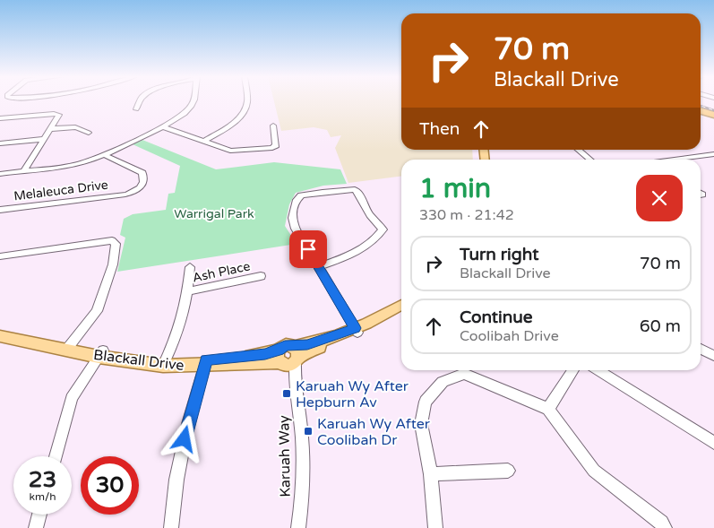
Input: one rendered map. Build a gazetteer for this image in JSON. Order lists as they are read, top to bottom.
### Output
{
  "streets": {
    "main road": ["Blackall Drive"],
    "street": ["Melaleuca Drive", "Ash Place", "Karuah Way"]
  },
  "crossings": [
    ["Blackall Drive", "Karuah Way"]
  ],
  "parks": ["Warrigal Park"],
  "places": {
    "transit": ["Karuah Wy After Hepburn Av", "Karuah Wy After Coolibah Dr"]
  },
  "page": {
    "turn": ["70 m", "Blackall Drive"],
    "then": "Then",
    "heading": ["1 min", "330 m · 21:42"],
    "list": [
      {
        "name": "Turn right",
        "note": "Blackall Drive",
        "value": "70 m"
      },
      {
        "name": "Continue",
        "note": "Coolibah Drive",
        "value": "60 m"
      }
    ],
    "speed": "23 km/h",
    "limit": "30"
  }
}
